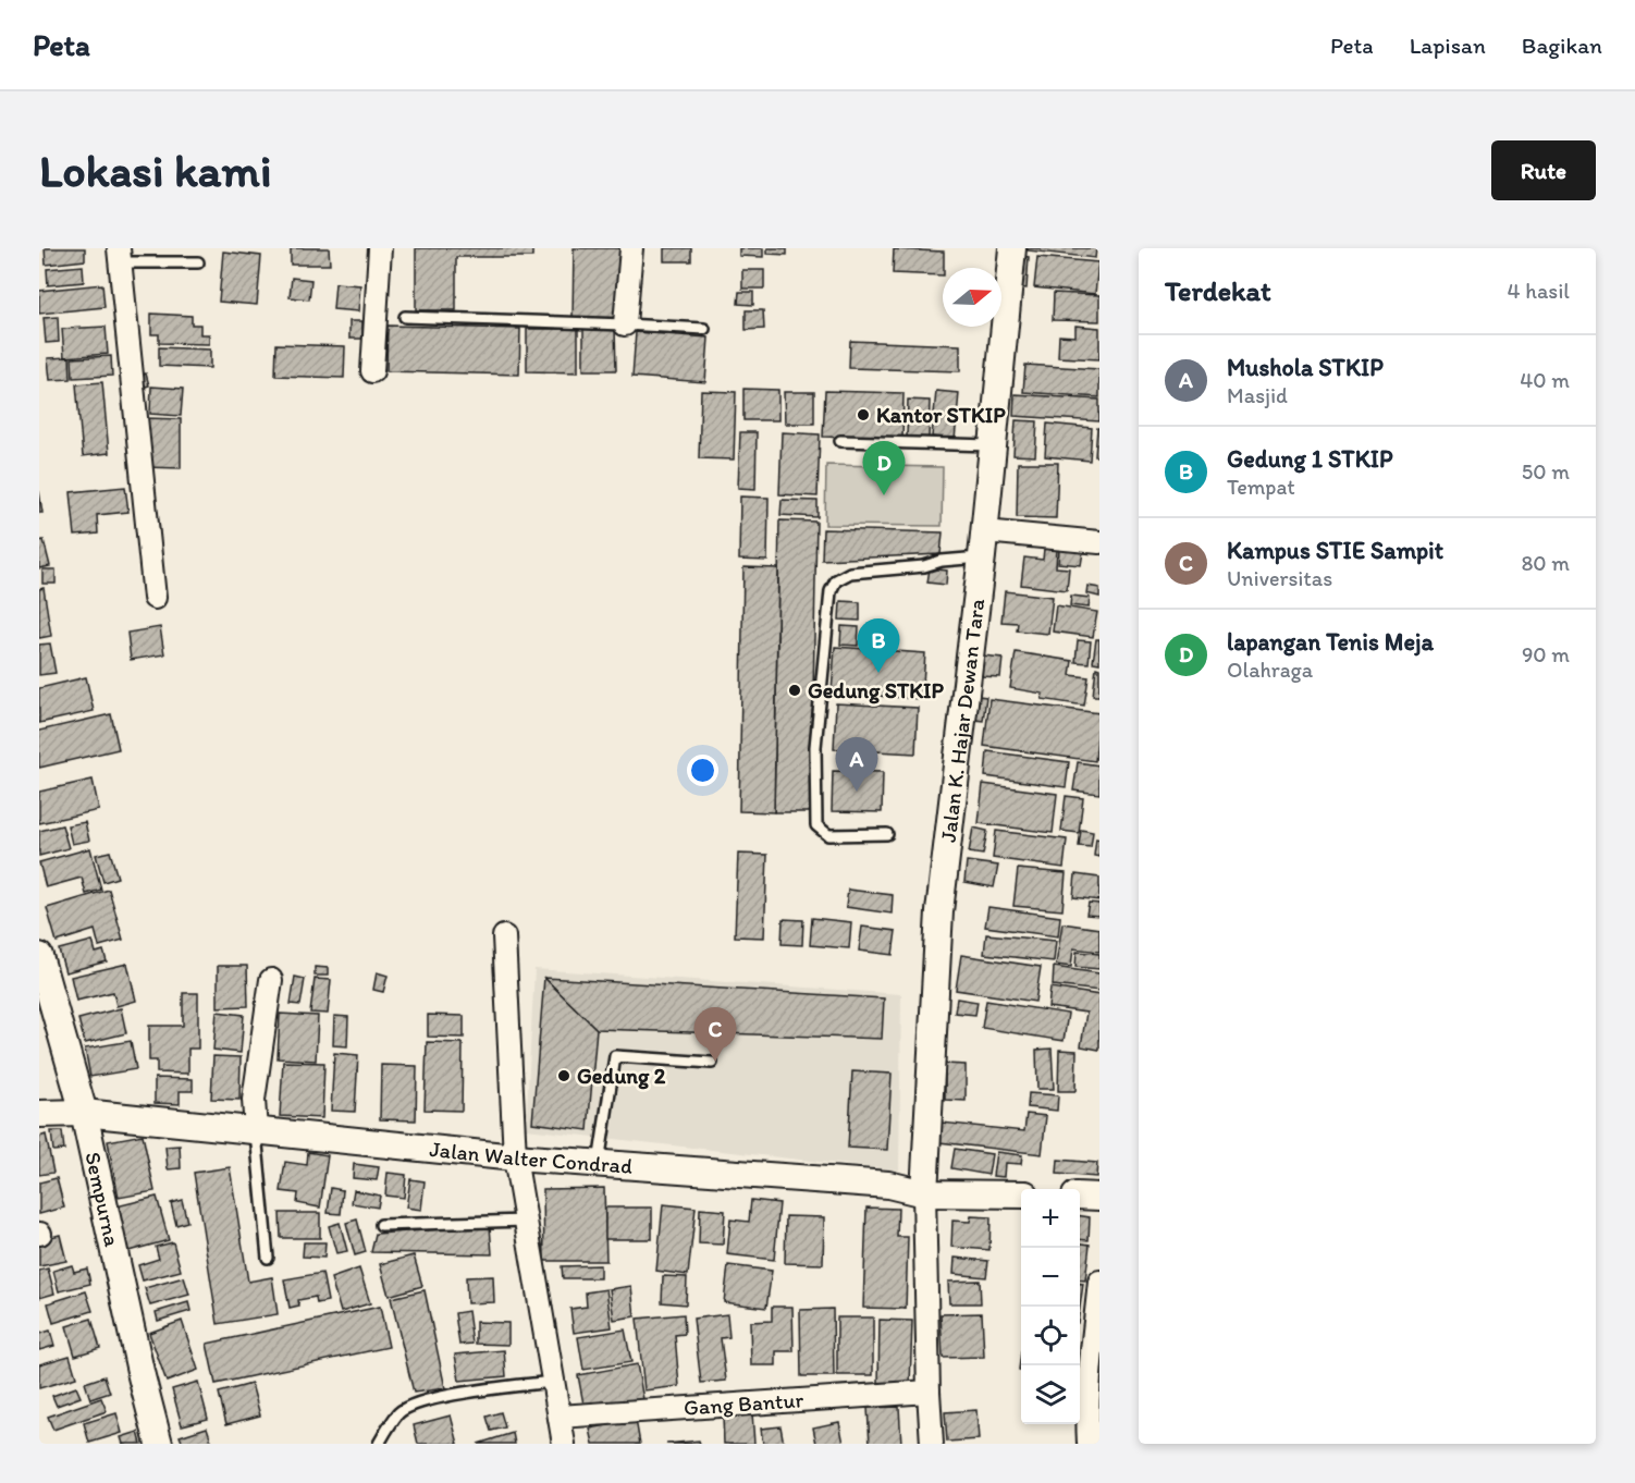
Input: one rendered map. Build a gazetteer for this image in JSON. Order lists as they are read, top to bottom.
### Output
{
  "streets": {
    "street": [
      "Jalan K. Hajar Dewan Tara",
      "Jalan Walter Condrad",
      "Sempurna",
      "Gang Bantur"
    ]
  },
  "crossings": [
    ["Jalan K. Hajar Dewan Tara", "Jalan Walter Condrad"],
    ["Jalan Walter Condrad", "Sempurna"]
  ],
  "places": ["Kantor STKIP", "Gedung STKIP", "Gedung 2"],
  "north": "right",
  "page": {
    "header": "Peta",
    "nav": ["Peta", "Lapisan", "Bagikan"],
    "buttons": "Rute",
    "title": "Lokasi kami",
    "heading": ["Terdekat", "4 hasil"],
    "list": [
      {
        "mark": "A",
        "name": "Mushola STKIP",
        "note": "Masjid",
        "value": "40 m"
      },
      {
        "mark": "B",
        "name": "Gedung 1 STKIP",
        "note": "Tempat",
        "value": "50 m"
      },
      {
        "mark": "C",
        "name": "Kampus STIE Sampit",
        "note": "Universitas",
        "value": "80 m"
      },
      {
        "mark": "D",
        "name": "lapangan Tenis Meja",
        "note": "Olahraga",
        "value": "90 m"
      }
    ],
    "pins": [
      "D",
      "B",
      "A",
      "C"
    ],
    "map_buttons": ["+", "−"]
  }
}
